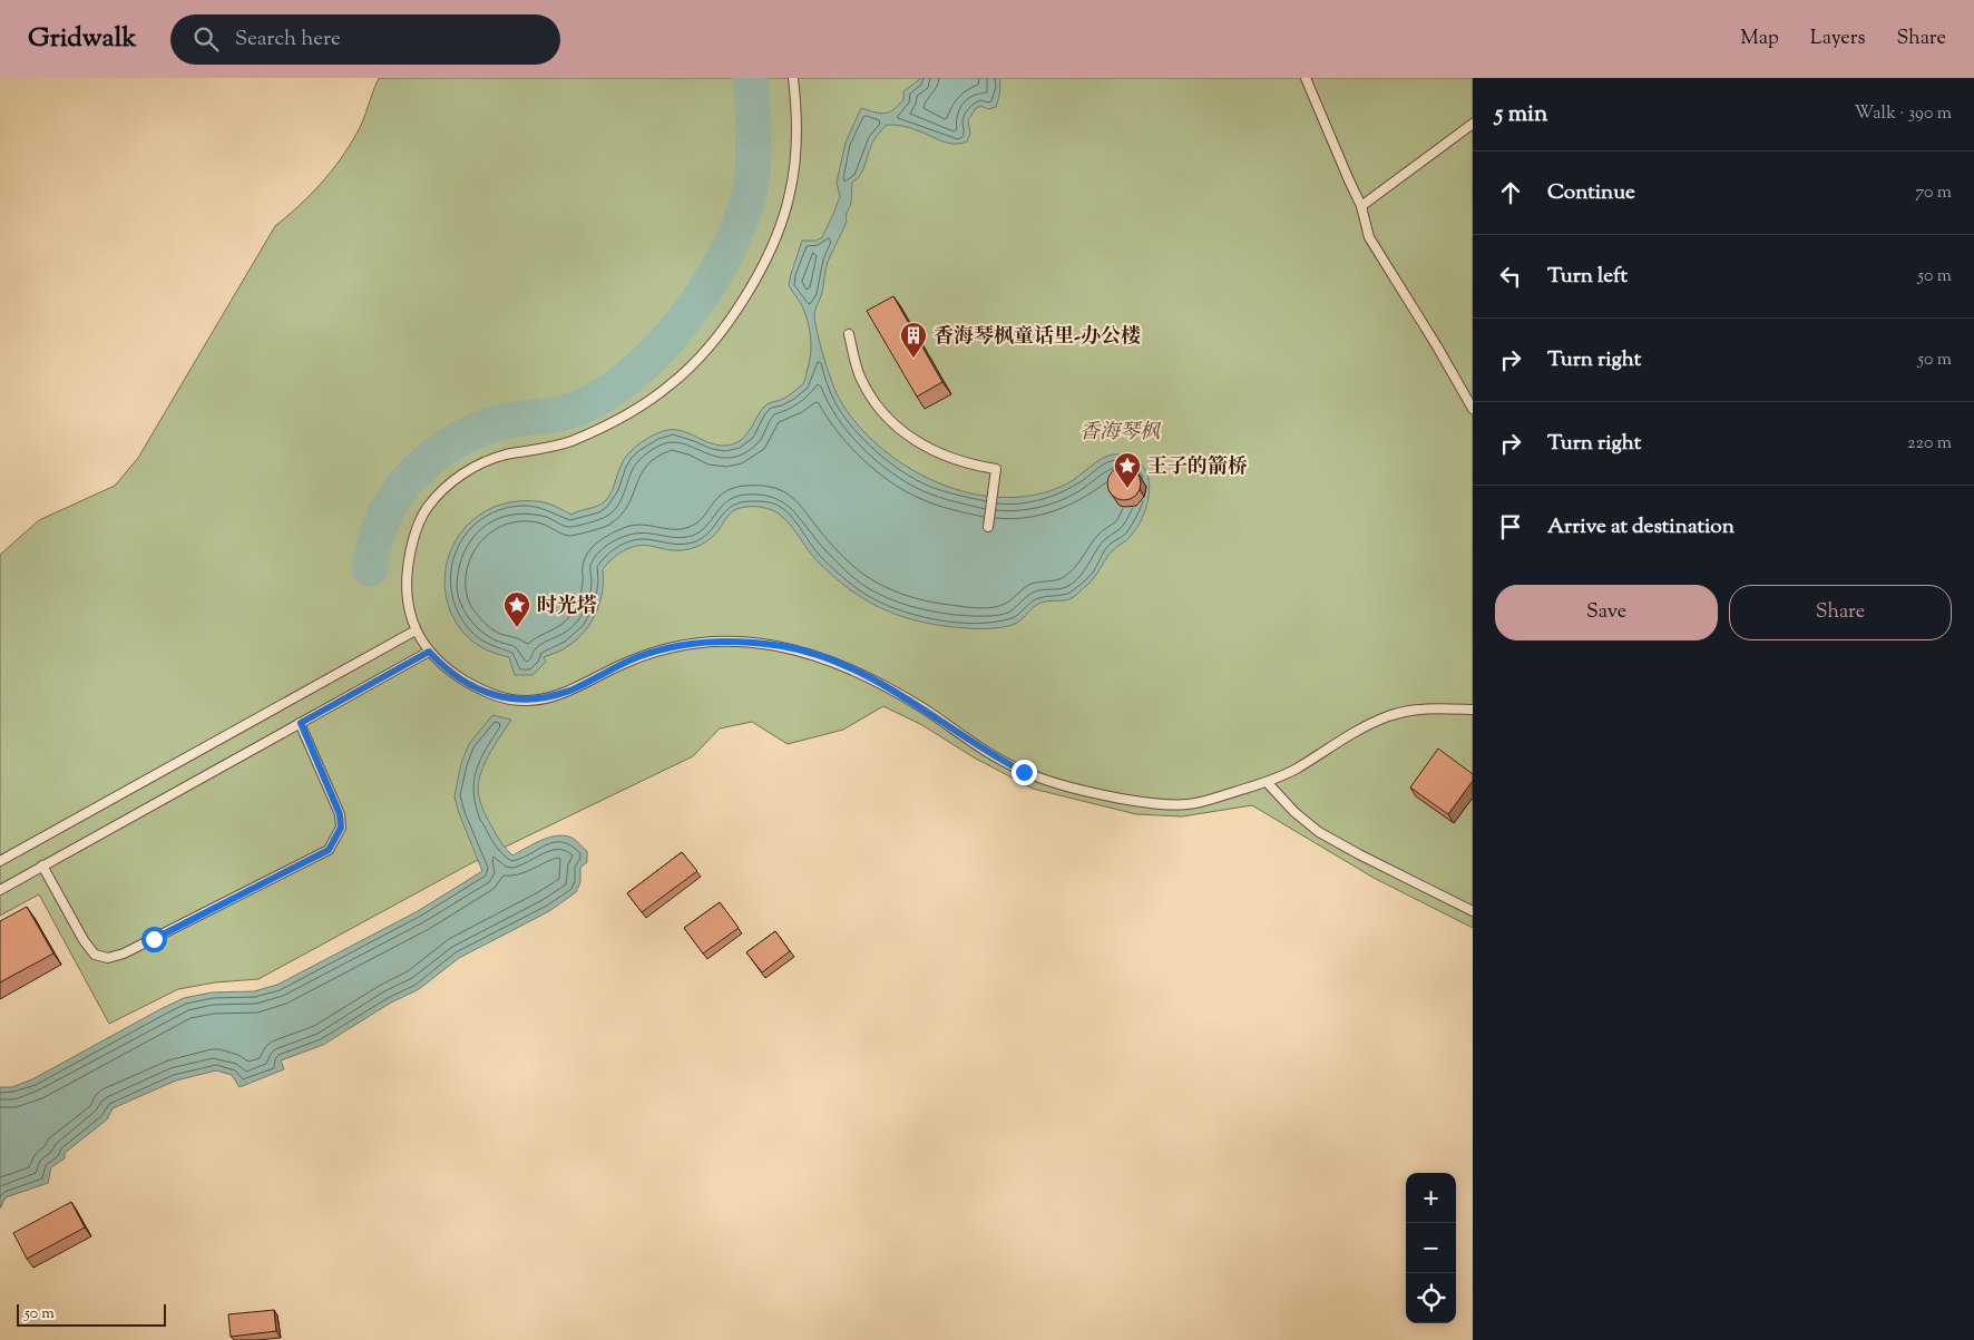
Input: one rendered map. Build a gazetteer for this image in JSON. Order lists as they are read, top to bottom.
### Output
{
  "parks": ["香海琴枫"],
  "places": {
    "building": ["香海琴枫童话里-办公楼"],
    "place": ["王子的箭桥", "时光塔"]
  },
  "scale_bar": "50 m",
  "page": {
    "header": "Gridwalk",
    "search": "Search here",
    "nav": ["Map", "Layers", "Share"],
    "heading": ["5 min", "Walk · 390 m"],
    "list": [
      ["Continue", "70 m"],
      ["Turn left", "50 m"],
      ["Turn right", "50 m"],
      ["Turn right", "220 m"],
      "Arrive at destination"
    ],
    "buttons": ["Save", "Share"],
    "map_buttons": ["+", "−"],
    "scale": "50 m"
  }
}
